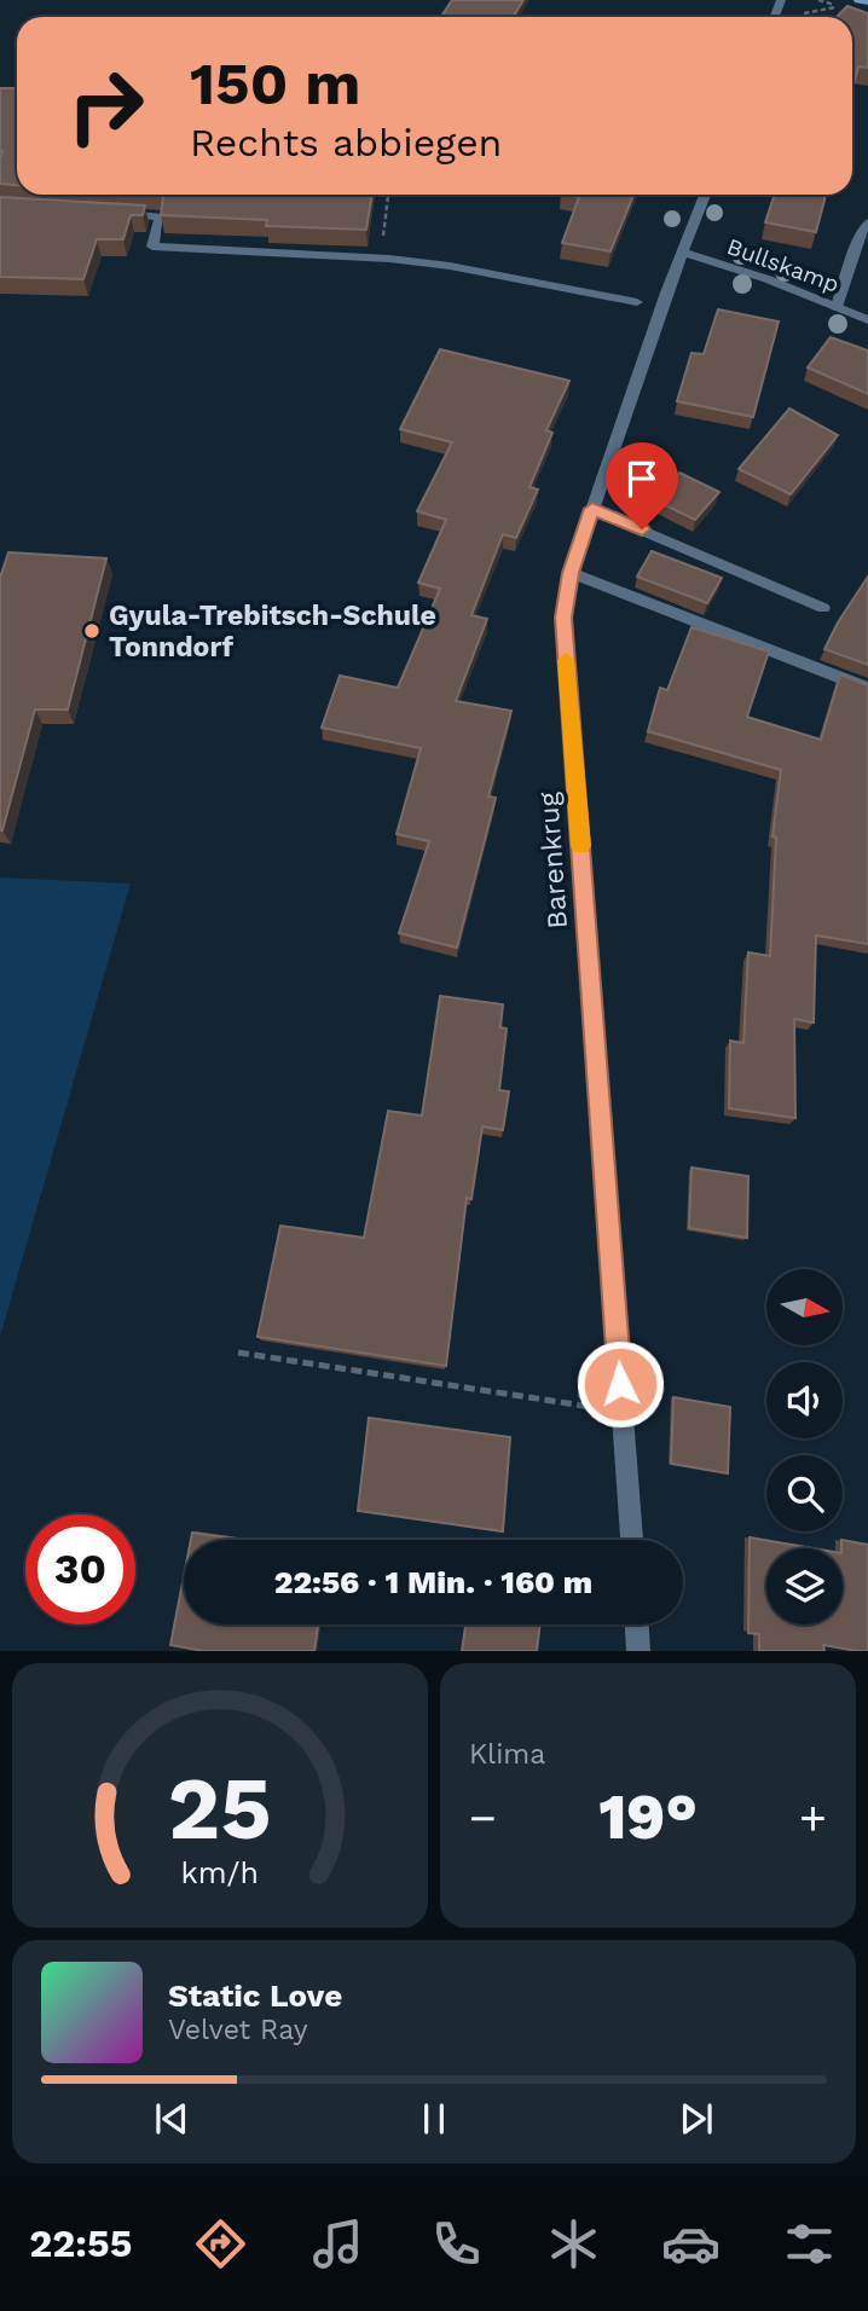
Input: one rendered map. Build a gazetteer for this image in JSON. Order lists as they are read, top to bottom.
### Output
{
  "streets": {
    "street": ["Bullskamp", "Barenkrug"]
  },
  "crossings": [
    ["Bullskamp", "Barenkrug"]
  ],
  "places": ["Gyula-Trebitsch-Schule Tonndorf"],
  "north": "right",
  "page": {
    "turn": ["150 m", "Rechts abbiegen"],
    "limit": "30",
    "trip": "22:56 · 1 Min. · 160 m",
    "tile": "Klima",
    "heat": ["−", "19°", "+"],
    "song": ["Static Love", "Velvet Ray"],
    "tabs": "22:55",
    "gauge": ["25", "km/h"]
  }
}
